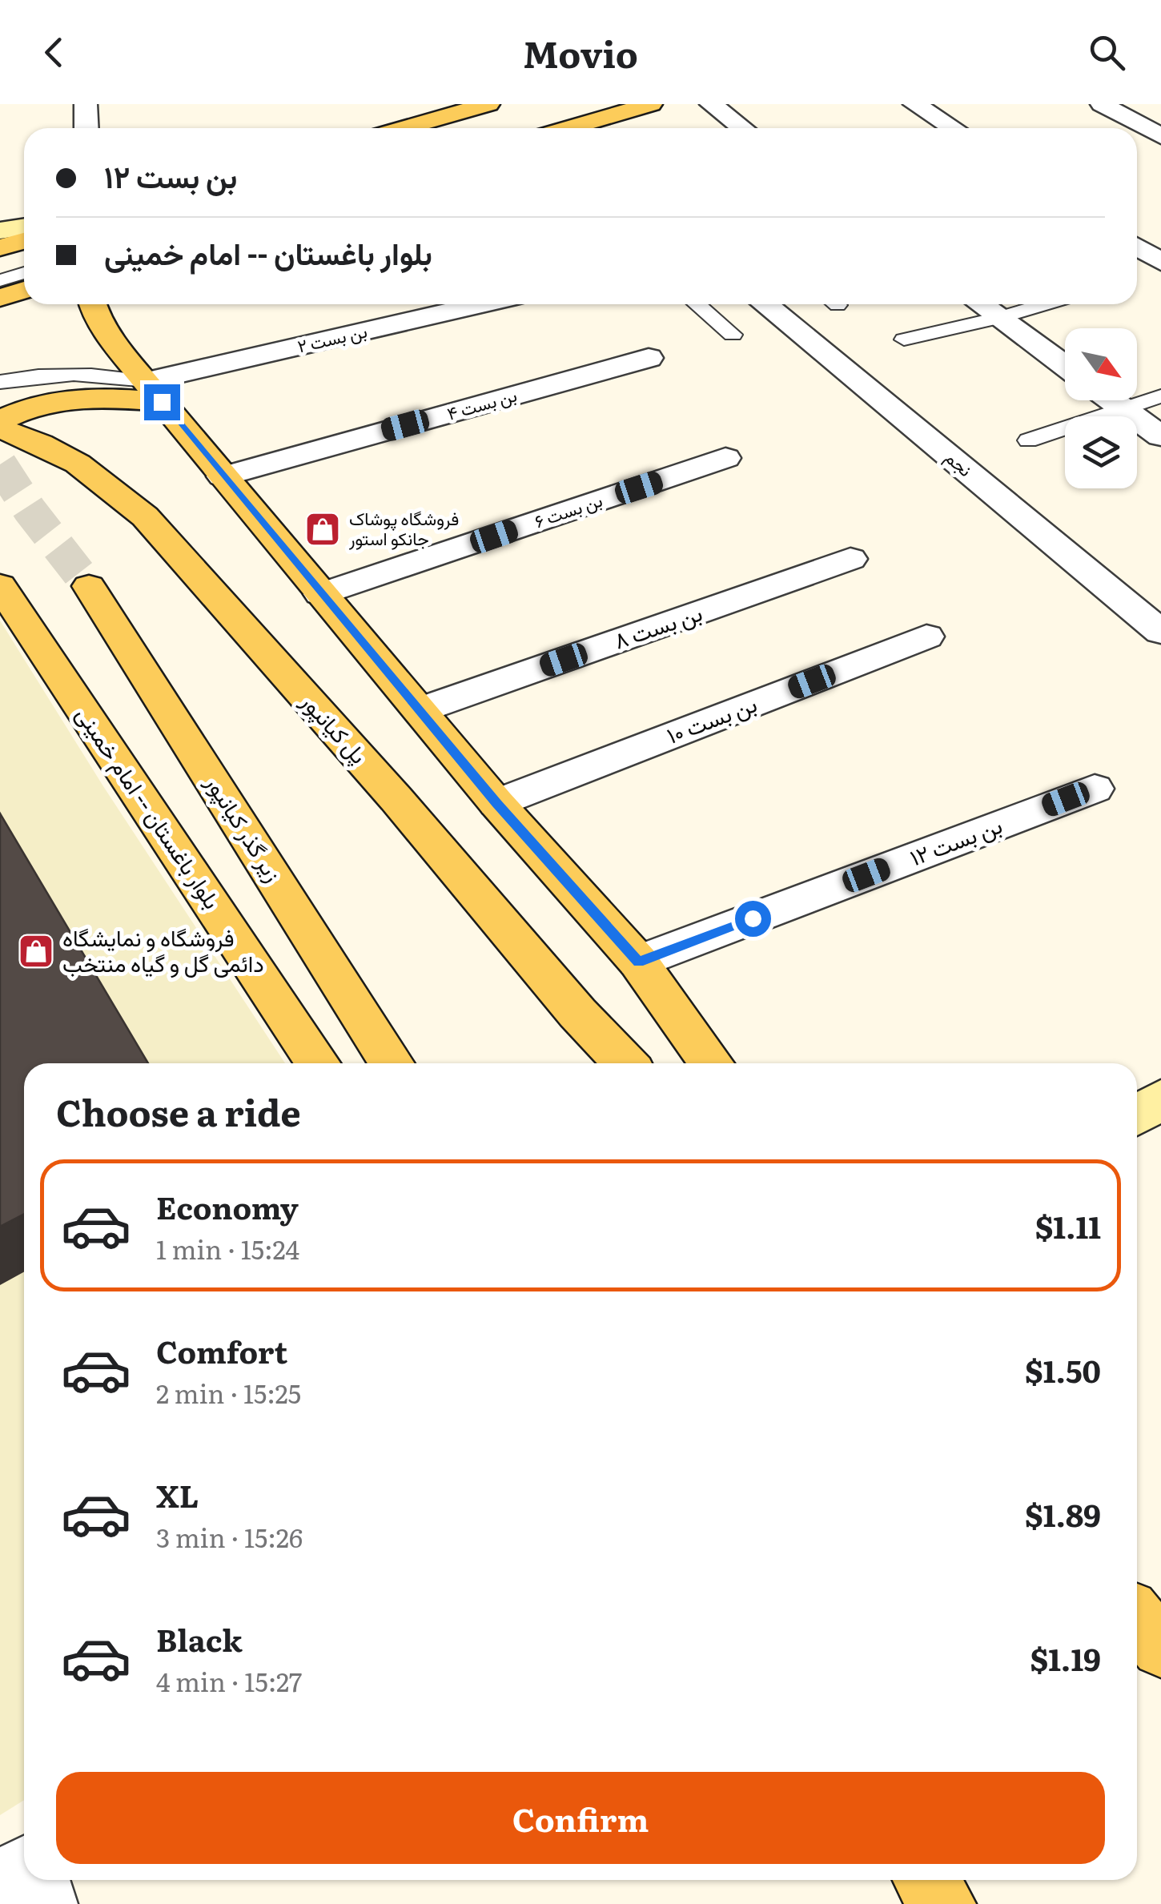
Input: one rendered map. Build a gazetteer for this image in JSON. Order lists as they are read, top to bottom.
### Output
{
  "streets": {
    "main road": ["پل کیانپور", "بلوار باغستان -- امام خمینی", "زیر گذر کیانپور"],
    "street": [
      "بن بست ۲",
      "بن بست ۴",
      "نجم",
      "بن بست ۶",
      "بن بست ۸",
      "بن بست ۱۰",
      "بن بست ۱۲"
    ]
  },
  "places": {
    "shop": ["فروشگاه پوشاک جانکو استور", "فروشگاه و نمایشگاه دائمی گل و گیاه منتخب"]
  },
  "north": "bottom right",
  "page": {
    "header": "Movio",
    "banner": ["بن بست ۱۲", "بلوار باغستان -- امام خمینی"],
    "heading": "Choose a ride",
    "list": [
      {
        "name": "Economy",
        "note": "1 min · 15:24",
        "value": "$1.11"
      },
      {
        "name": "Comfort",
        "note": "2 min · 15:25",
        "value": "$1.50"
      },
      {
        "name": "XL",
        "note": "3 min · 15:26",
        "value": "$1.89"
      },
      {
        "name": "Black",
        "note": "4 min · 15:27",
        "value": "$1.19"
      }
    ],
    "buttons": "Confirm"
  }
}
